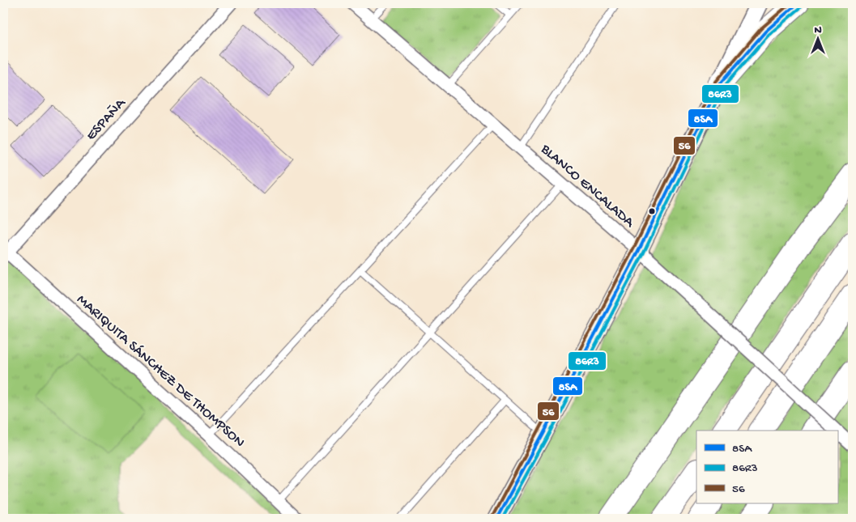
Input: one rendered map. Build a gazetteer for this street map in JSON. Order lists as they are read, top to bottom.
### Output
{
  "streets": {
    "street": ["ESPAÑA", "BLANCO ENCALADA", "MARIQUITA SÁNCHEZ DE THOMPSON"]
  },
  "crossings": [
    ["ESPAÑA", "MARIQUITA SÁNCHEZ DE THOMPSON"]
  ],
  "lines": ["transit line 8SA", "transit line 56", "transit line 86R3"],
  "legend": ["8SA", "86R3", "56"],
  "north": "top"
}
